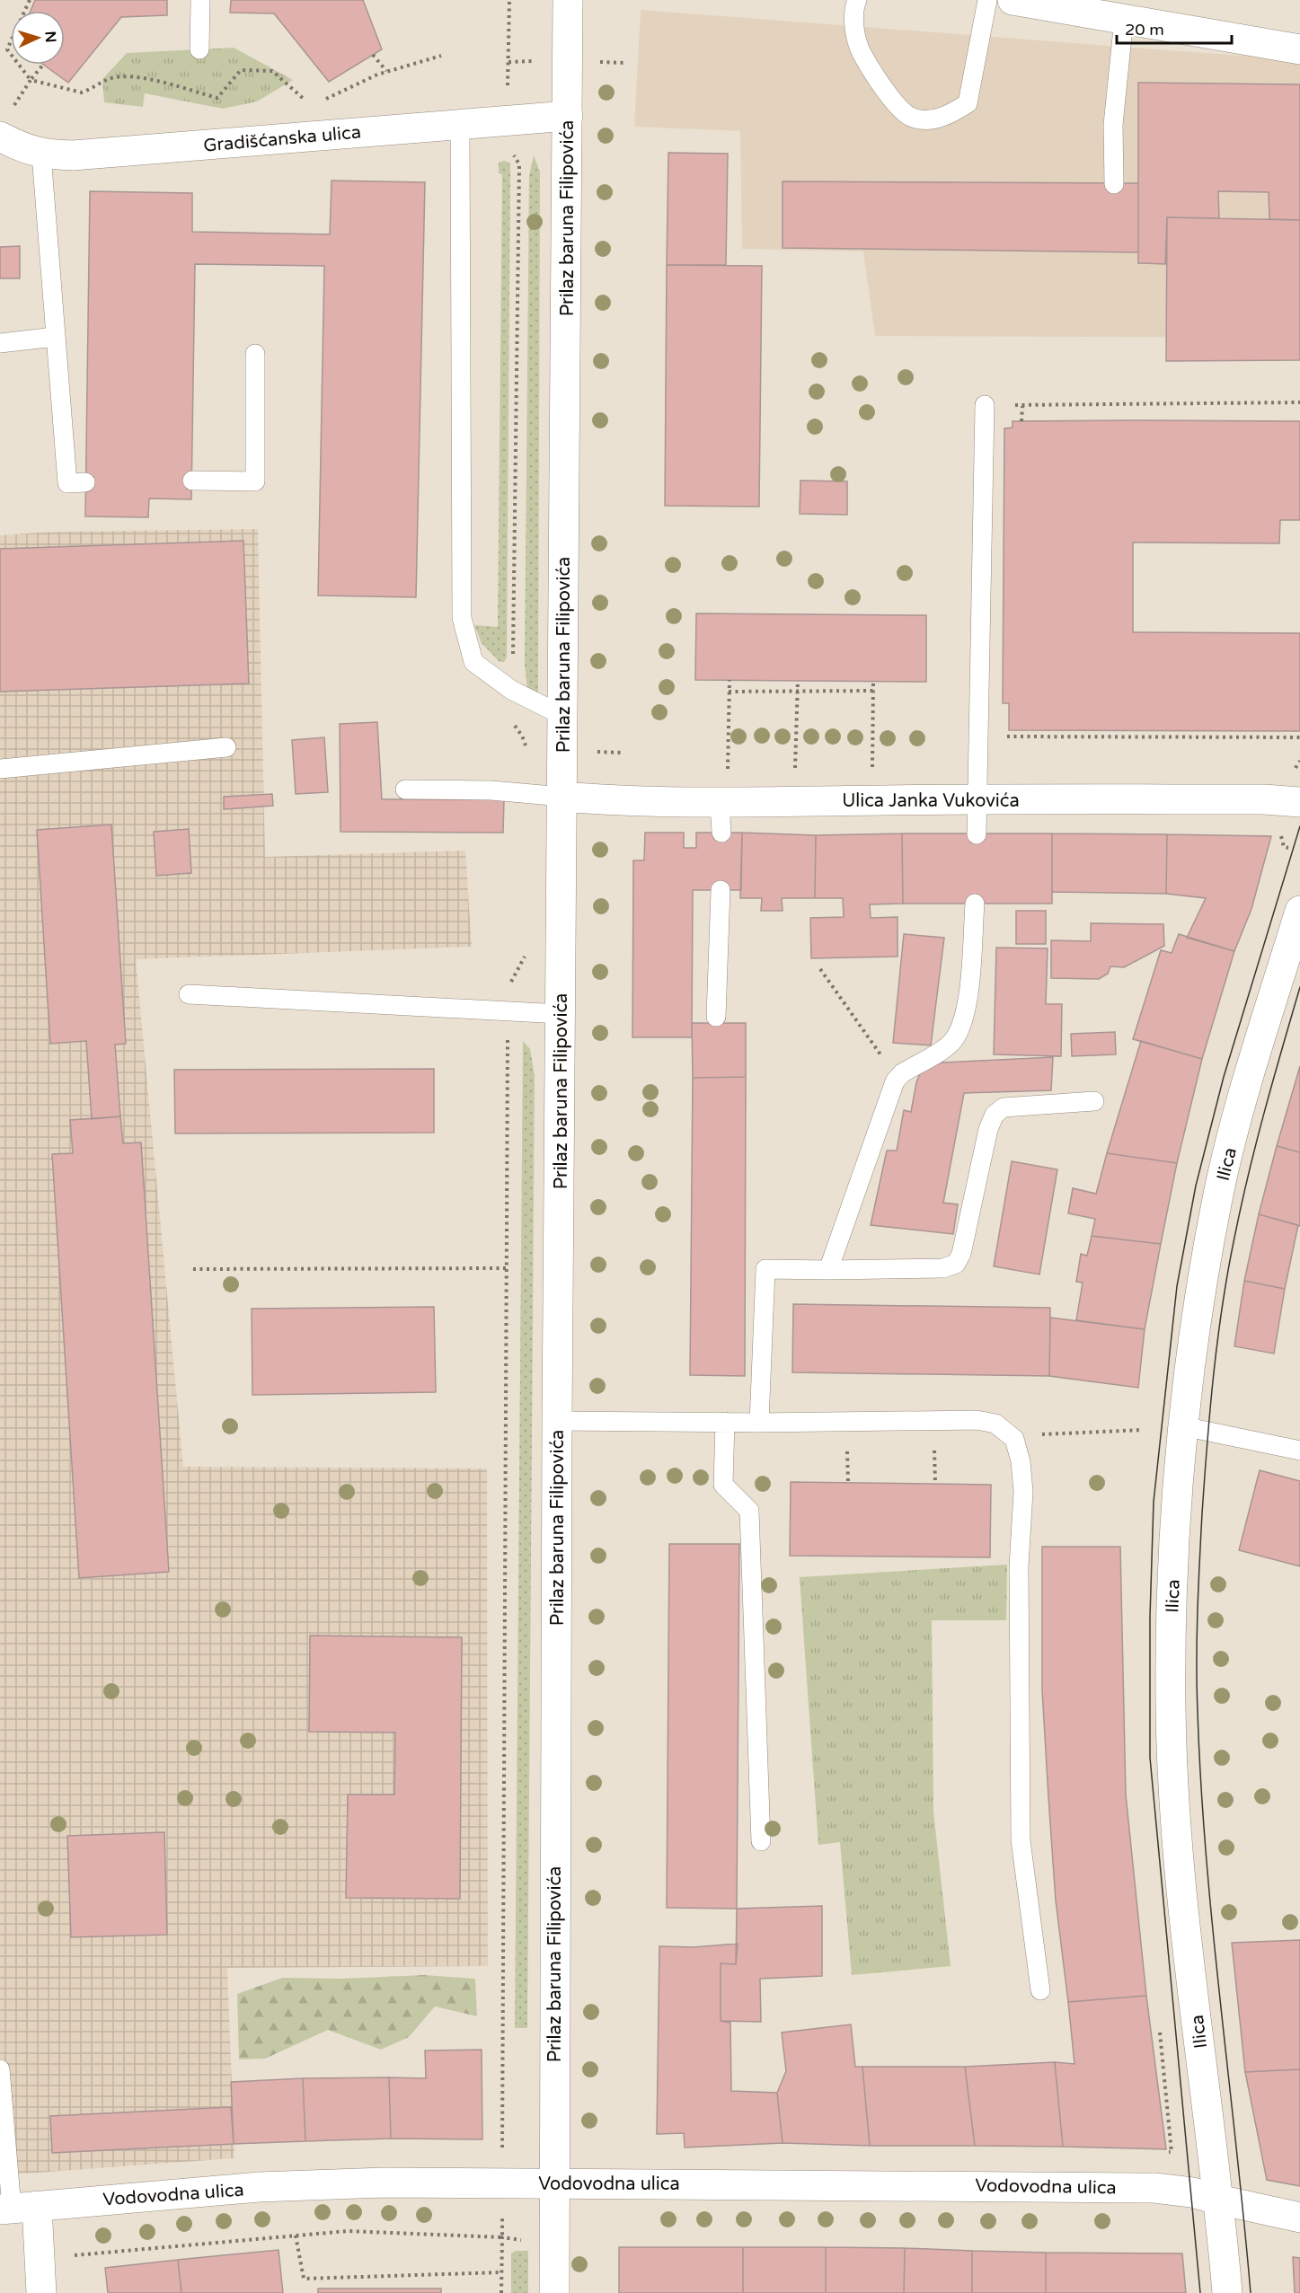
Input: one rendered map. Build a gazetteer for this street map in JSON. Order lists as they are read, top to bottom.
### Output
{
  "streets": {
    "main road": [
      "Gradišćanska ulica",
      "Prilaz baruna Filipovića",
      "Ulica Janka Vukovića",
      "Ilica",
      "Vodovodna ulica"
    ]
  },
  "crossings": [
    ["Gradišćanska ulica", "Prilaz baruna Filipovića"],
    ["Prilaz baruna Filipovića", "Ulica Janka Vukovića"],
    ["Prilaz baruna Filipovića", "Vodovodna ulica"],
    ["Ilica", "Vodovodna ulica"]
  ],
  "scale_bar": "20 m",
  "north": "right"
}
